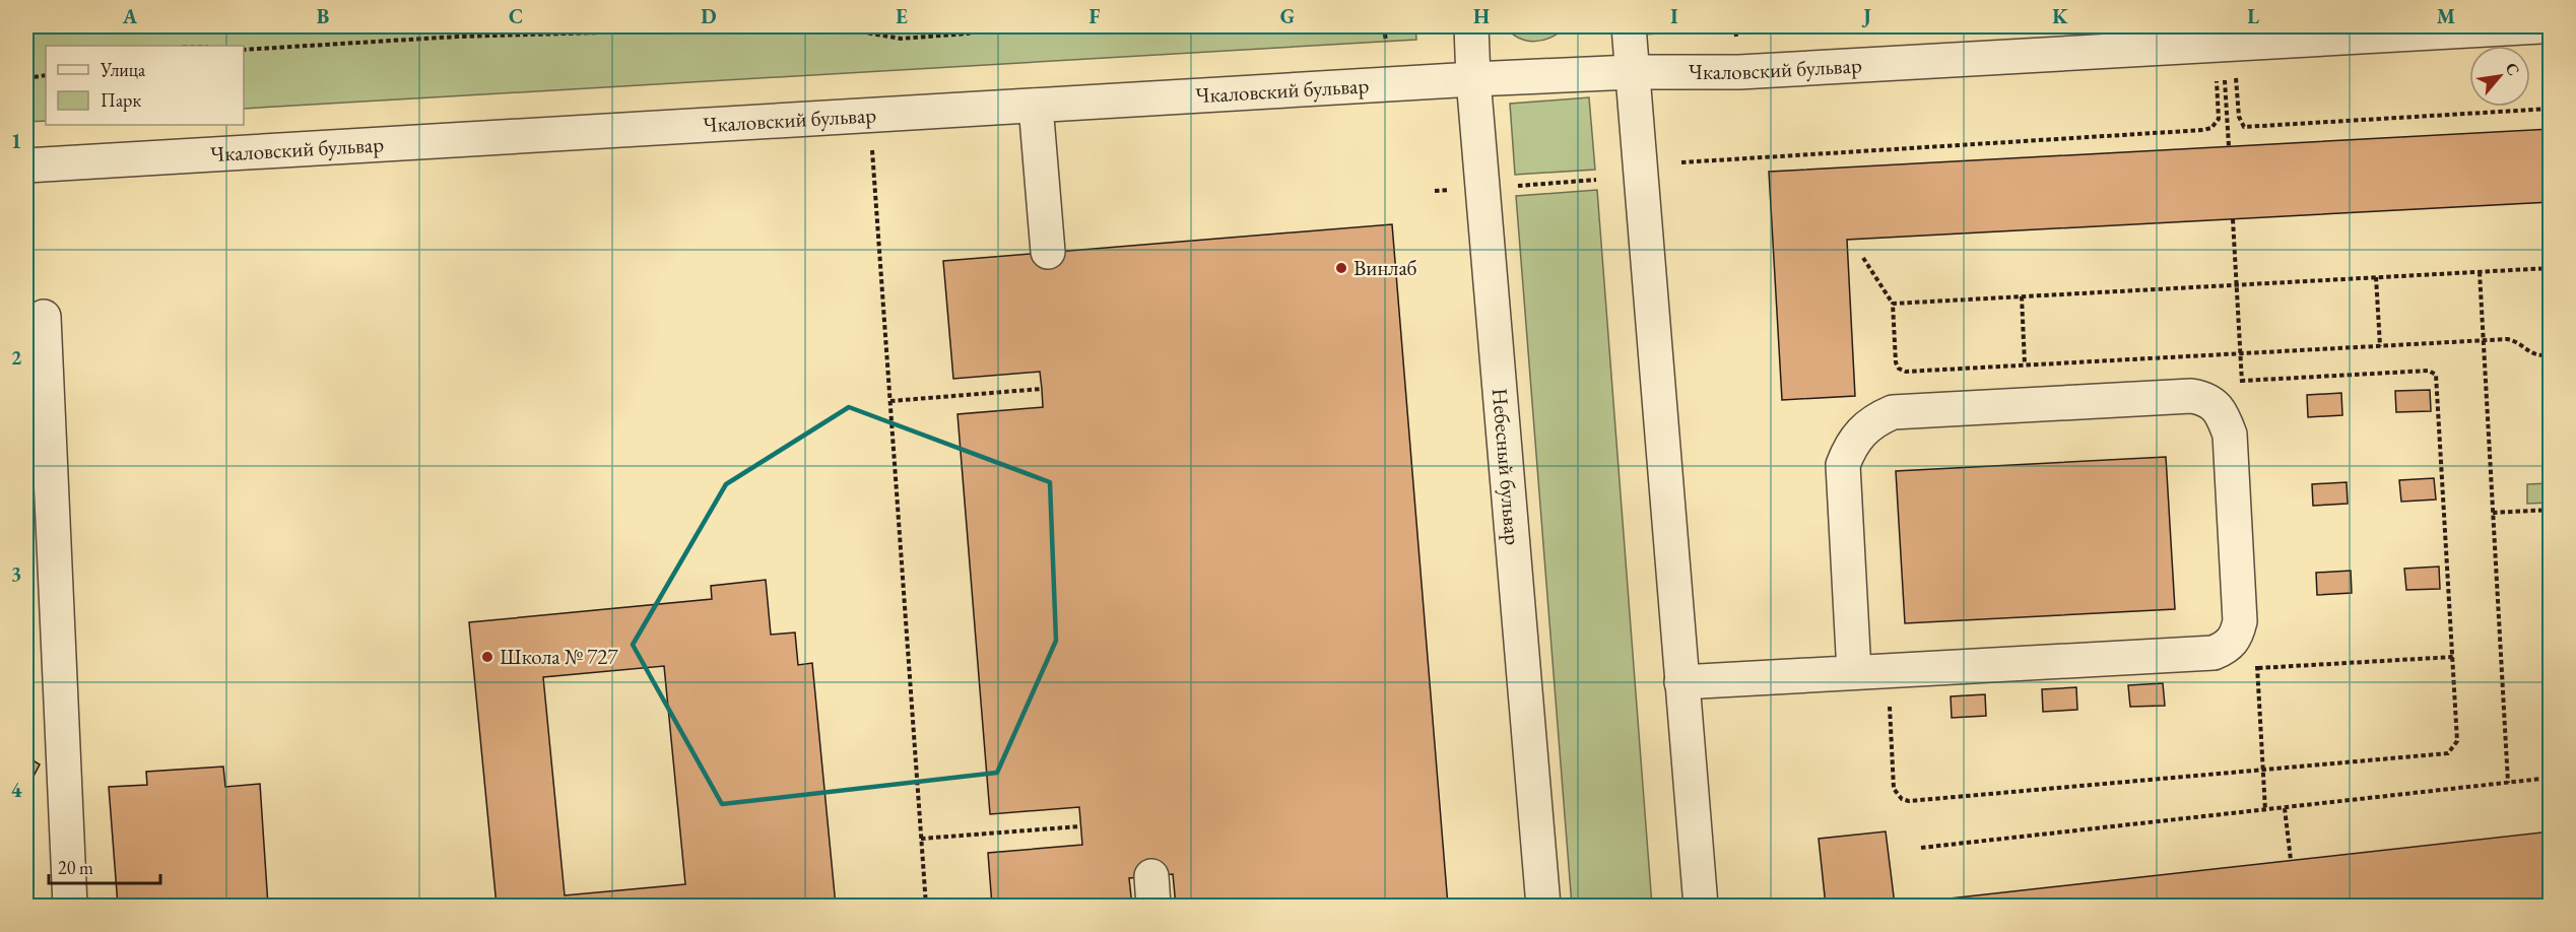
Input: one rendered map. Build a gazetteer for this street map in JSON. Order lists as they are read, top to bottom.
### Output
{
  "streets": {
    "street": ["Чкаловский бульвар", "Небесный бульвар"]
  },
  "crossings": [
    ["Чкаловский бульвар", "Небесный бульвар"]
  ],
  "places": ["Винлаб", "Школа № 727"],
  "legend": ["Улица", "Парк"],
  "scale_bar": "20 m",
  "north": "top right",
  "grid": {
    "columns": [
      "A",
      "B",
      "C",
      "D",
      "E",
      "F",
      "G",
      "H",
      "I",
      "J",
      "K",
      "L",
      "M"
    ],
    "rows": [
      "1",
      "2",
      "3",
      "4"
    ]
  }
}
